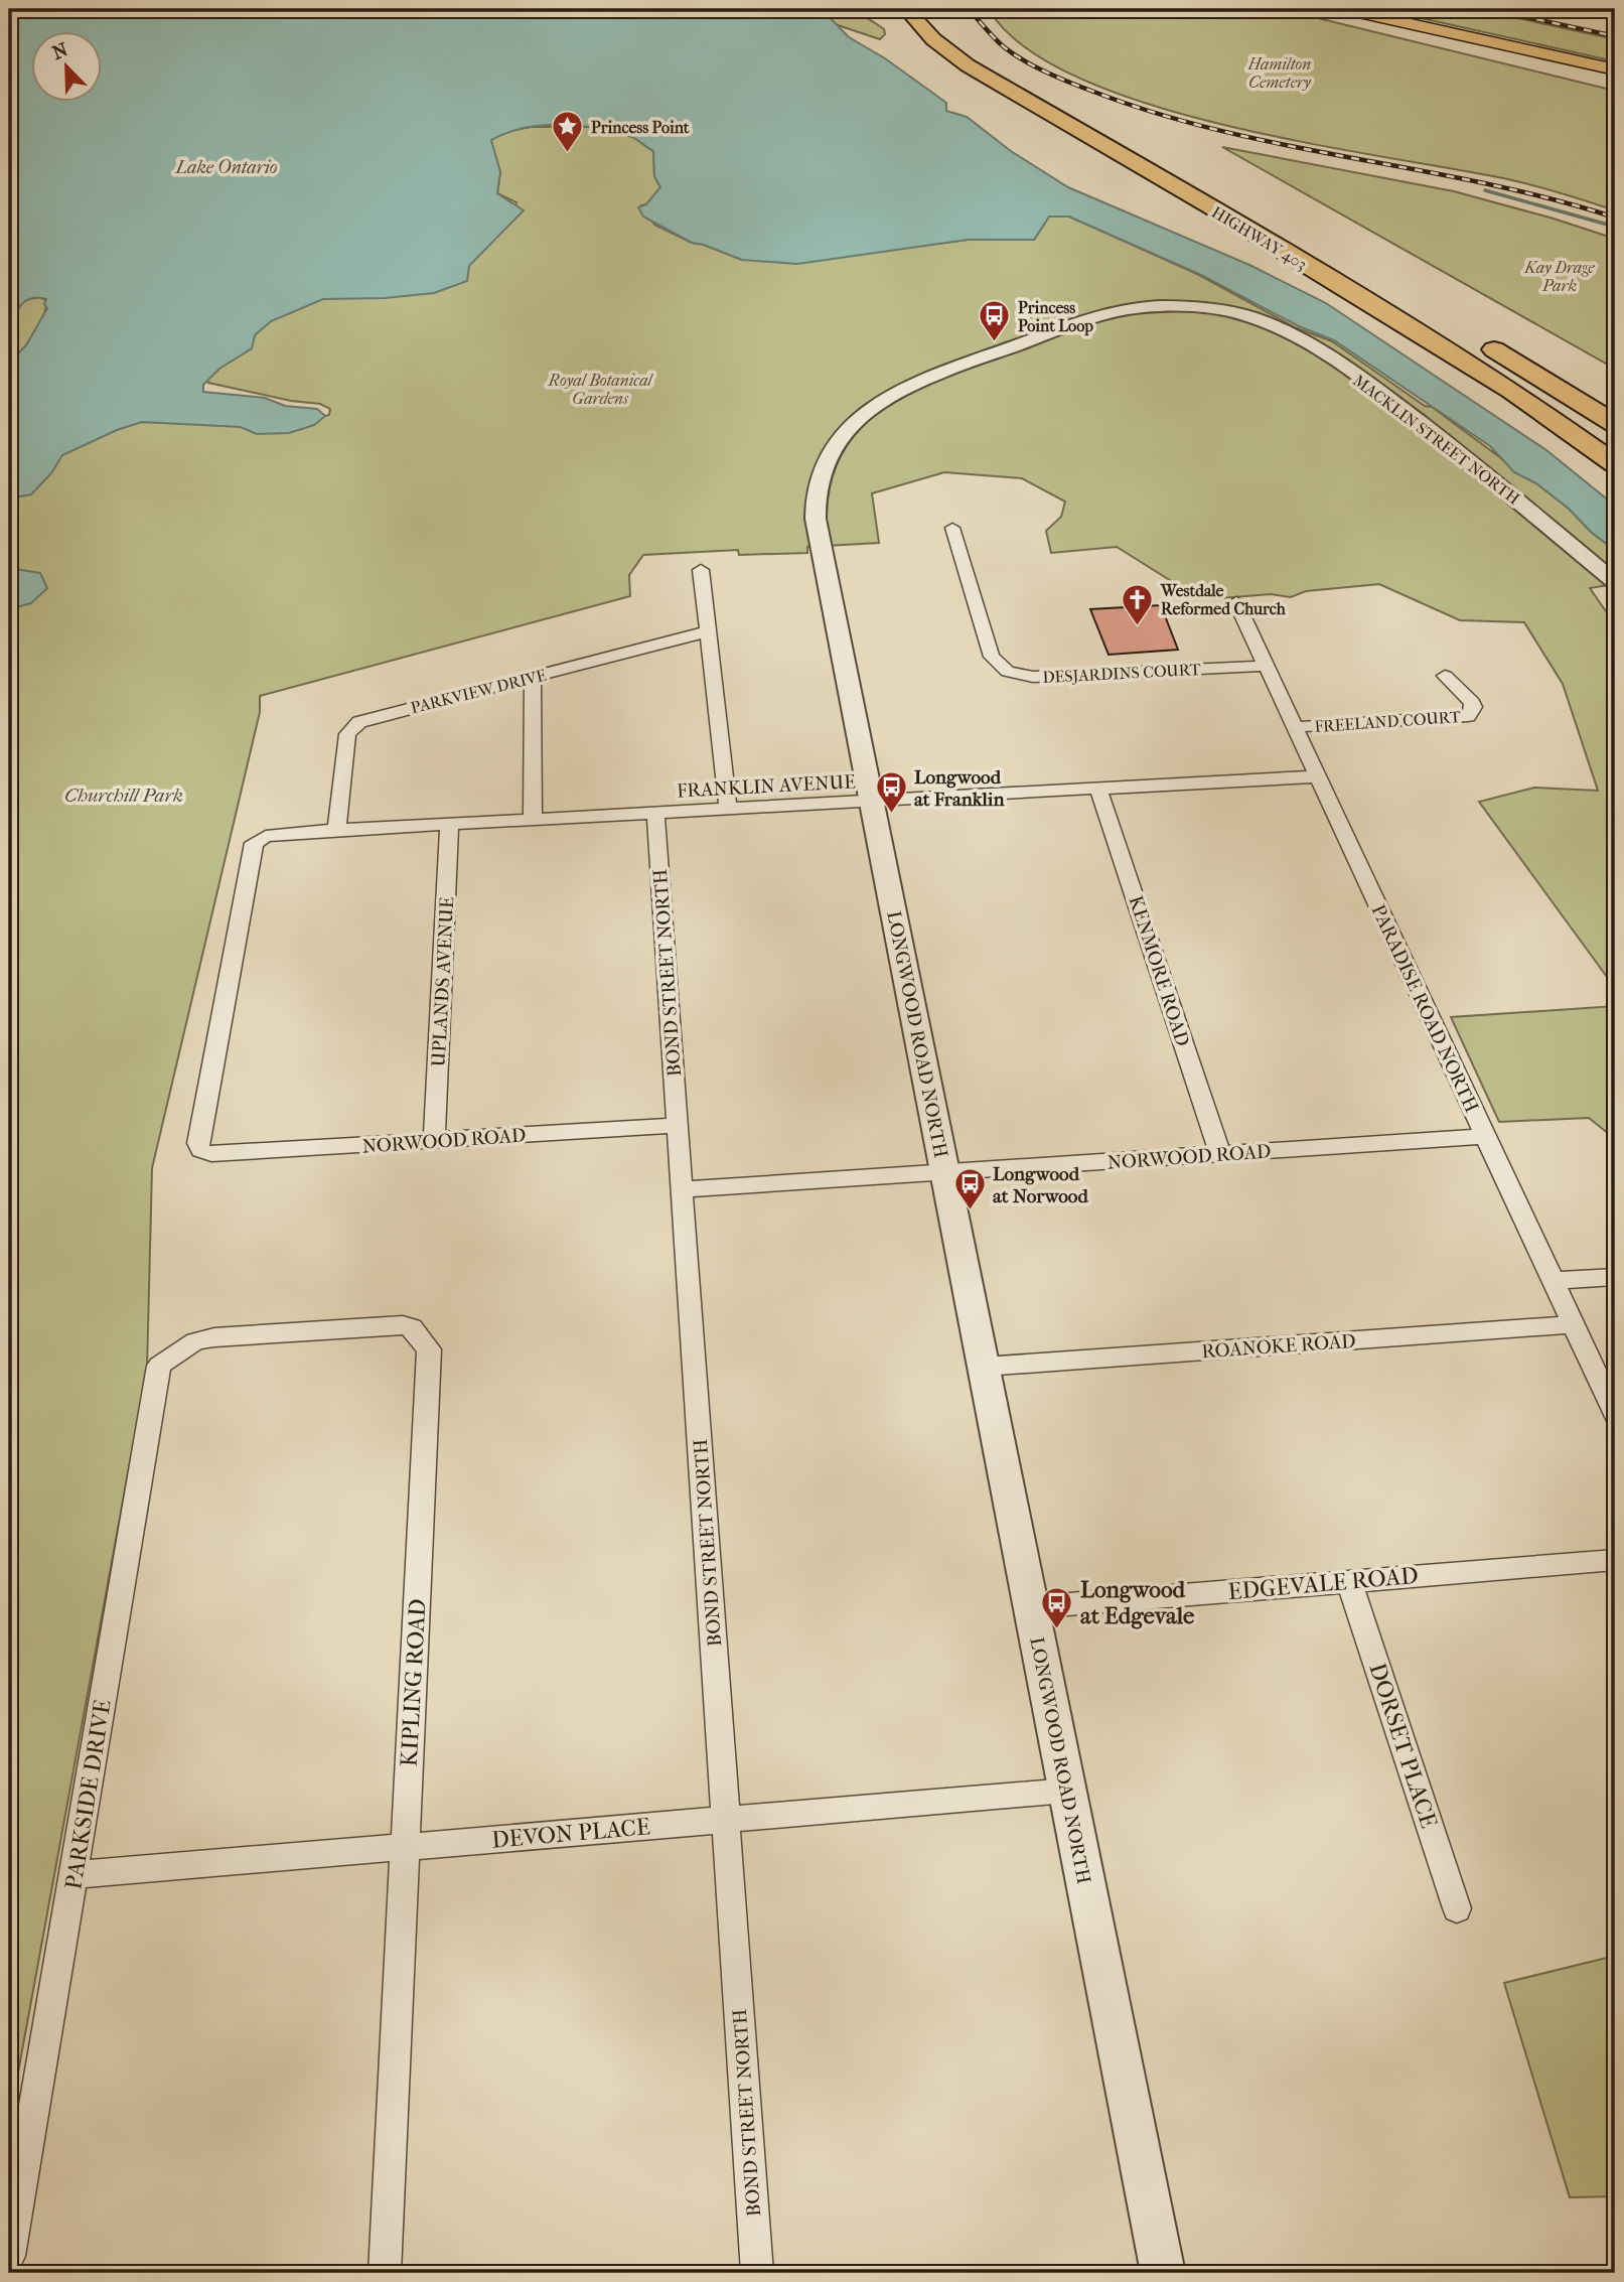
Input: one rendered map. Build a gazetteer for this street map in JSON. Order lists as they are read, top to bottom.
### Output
{
  "streets": {
    "highway": ["HIGHWAY 403"],
    "street": [
      "MACKLIN STREET NORTH",
      "DESJARDINS COURT",
      "PARKVIEW DRIVE",
      "FREELAND COURT",
      "FRANKLIN AVENUE",
      "KENMORE ROAD",
      "BOND STREET NORTH",
      "UPLANDS AVENUE",
      "PARADISE ROAD NORTH",
      "LONGWOOD ROAD NORTH",
      "NORWOOD ROAD",
      "ROANOKE ROAD",
      "EDGEVALE ROAD",
      "KIPLING ROAD",
      "DORSET PLACE",
      "PARKSIDE DRIVE",
      "DEVON PLACE"
    ]
  },
  "crossings": [
    ["MACKLIN STREET NORTH", "LONGWOOD ROAD NORTH"],
    ["DESJARDINS COURT", "PARADISE ROAD NORTH"],
    ["PARKVIEW DRIVE", "FRANKLIN AVENUE"],
    ["FREELAND COURT", "PARADISE ROAD NORTH"],
    ["FRANKLIN AVENUE", "KENMORE ROAD"],
    ["FRANKLIN AVENUE", "BOND STREET NORTH"],
    ["FRANKLIN AVENUE", "UPLANDS AVENUE"],
    ["FRANKLIN AVENUE", "PARADISE ROAD NORTH"],
    ["FRANKLIN AVENUE", "LONGWOOD ROAD NORTH"],
    ["FRANKLIN AVENUE", "NORWOOD ROAD"],
    ["KENMORE ROAD", "NORWOOD ROAD"],
    ["BOND STREET NORTH", "NORWOOD ROAD"],
    ["BOND STREET NORTH", "DEVON PLACE"],
    ["UPLANDS AVENUE", "NORWOOD ROAD"],
    ["PARADISE ROAD NORTH", "NORWOOD ROAD"],
    ["PARADISE ROAD NORTH", "ROANOKE ROAD"],
    ["LONGWOOD ROAD NORTH", "NORWOOD ROAD"],
    ["LONGWOOD ROAD NORTH", "ROANOKE ROAD"],
    ["LONGWOOD ROAD NORTH", "EDGEVALE ROAD"],
    ["LONGWOOD ROAD NORTH", "DEVON PLACE"],
    ["EDGEVALE ROAD", "DORSET PLACE"],
    ["KIPLING ROAD", "PARKSIDE DRIVE"],
    ["KIPLING ROAD", "DEVON PLACE"],
    ["PARKSIDE DRIVE", "DEVON PLACE"]
  ],
  "water": ["Lake Ontario"],
  "parks": [
    "Hamilton Cemetery",
    "Kay Drage Park",
    "Royal Botanical Gardens",
    "Churchill Park"
  ],
  "places": {
    "place": ["Princess Point"],
    "bus stop": [
      "Princess Point Loop",
      "Longwood at Franklin",
      "Longwood at Norwood",
      "Longwood at Edgevale"
    ],
    "church": ["Westdale Reformed Church"]
  },
  "north": "top left"
}
